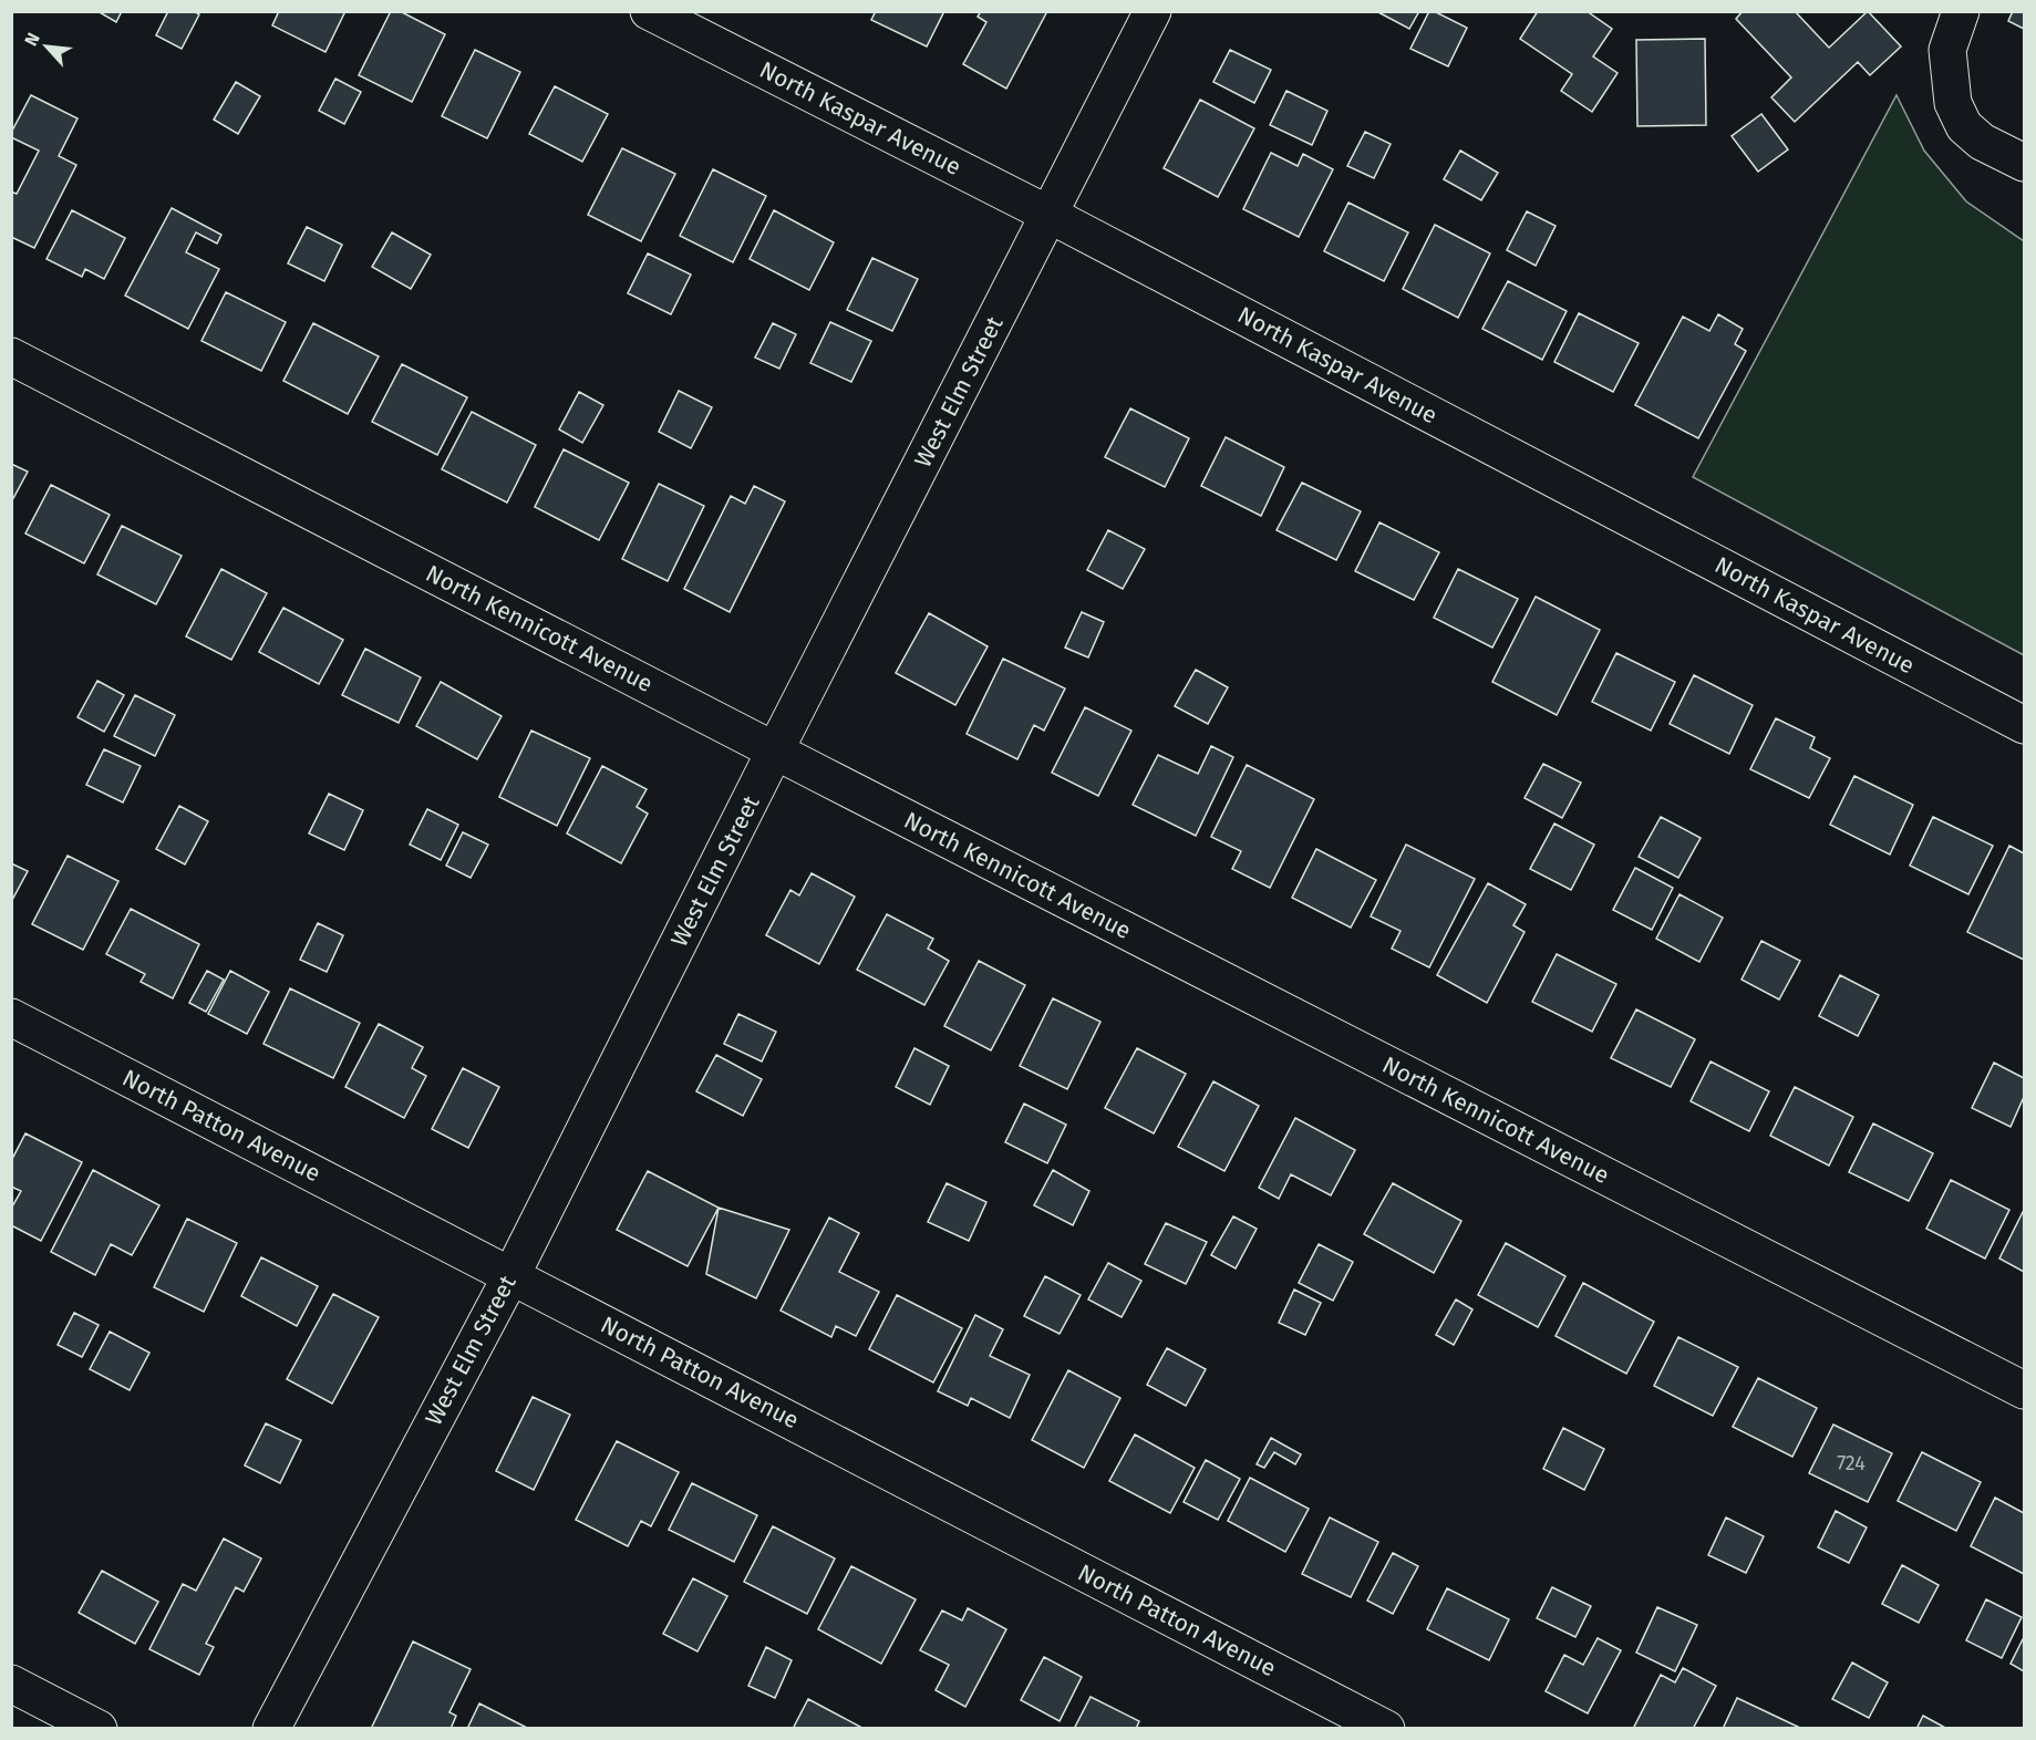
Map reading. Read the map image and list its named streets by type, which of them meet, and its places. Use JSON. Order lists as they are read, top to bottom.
{
  "streets": {
    "street": [
      "North Kaspar Avenue",
      "West Elm Street",
      "North Kennicott Avenue",
      "North Patton Avenue"
    ]
  },
  "crossings": [
    ["North Kaspar Avenue", "West Elm Street"],
    ["West Elm Street", "North Kennicott Avenue"],
    ["West Elm Street", "North Patton Avenue"]
  ],
  "house_numbers": ["724"],
  "north": "top left"
}
